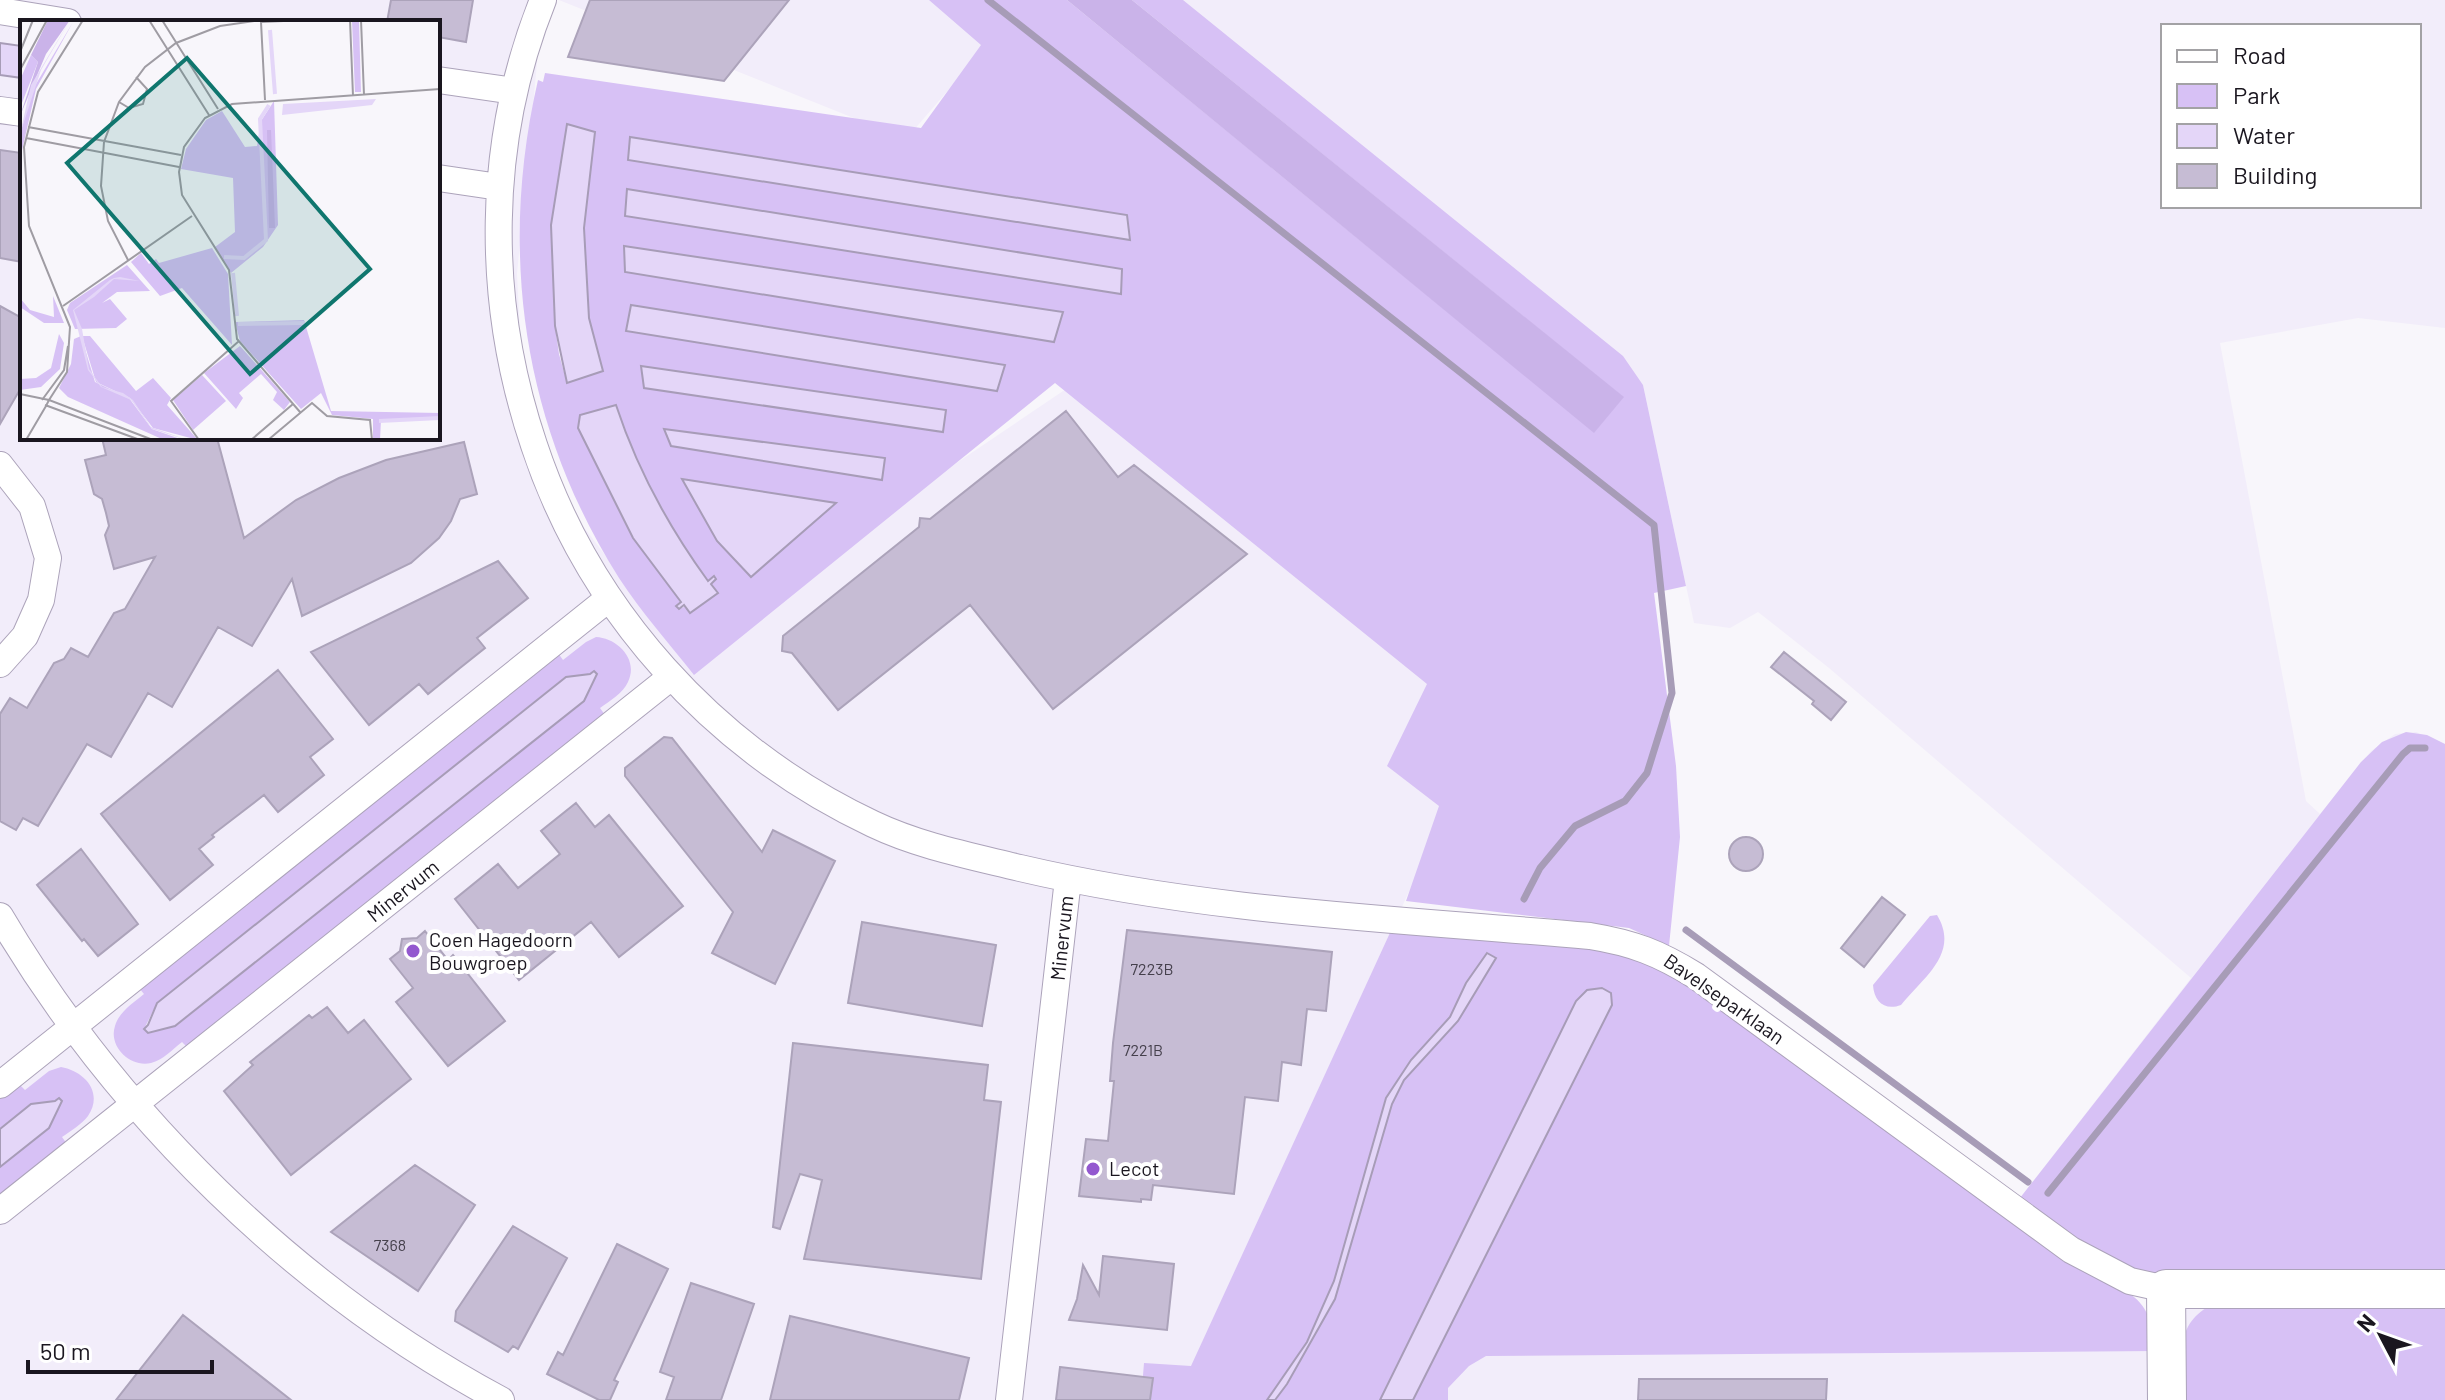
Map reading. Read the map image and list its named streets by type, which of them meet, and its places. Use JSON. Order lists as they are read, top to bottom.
{
  "streets": {
    "street": ["Minervum", "Bavelseparklaan"]
  },
  "crossings": [
    ["Minervum", "Bavelseparklaan"]
  ],
  "places": ["Coen Hagedoorn Bouwgroep", "Lecot"],
  "house_numbers": ["7223B", "7221B", "7368"],
  "legend": [
    "Road",
    "Park",
    "Water",
    "Building"
  ],
  "scale_bar": "50 m",
  "north": "top left"
}
